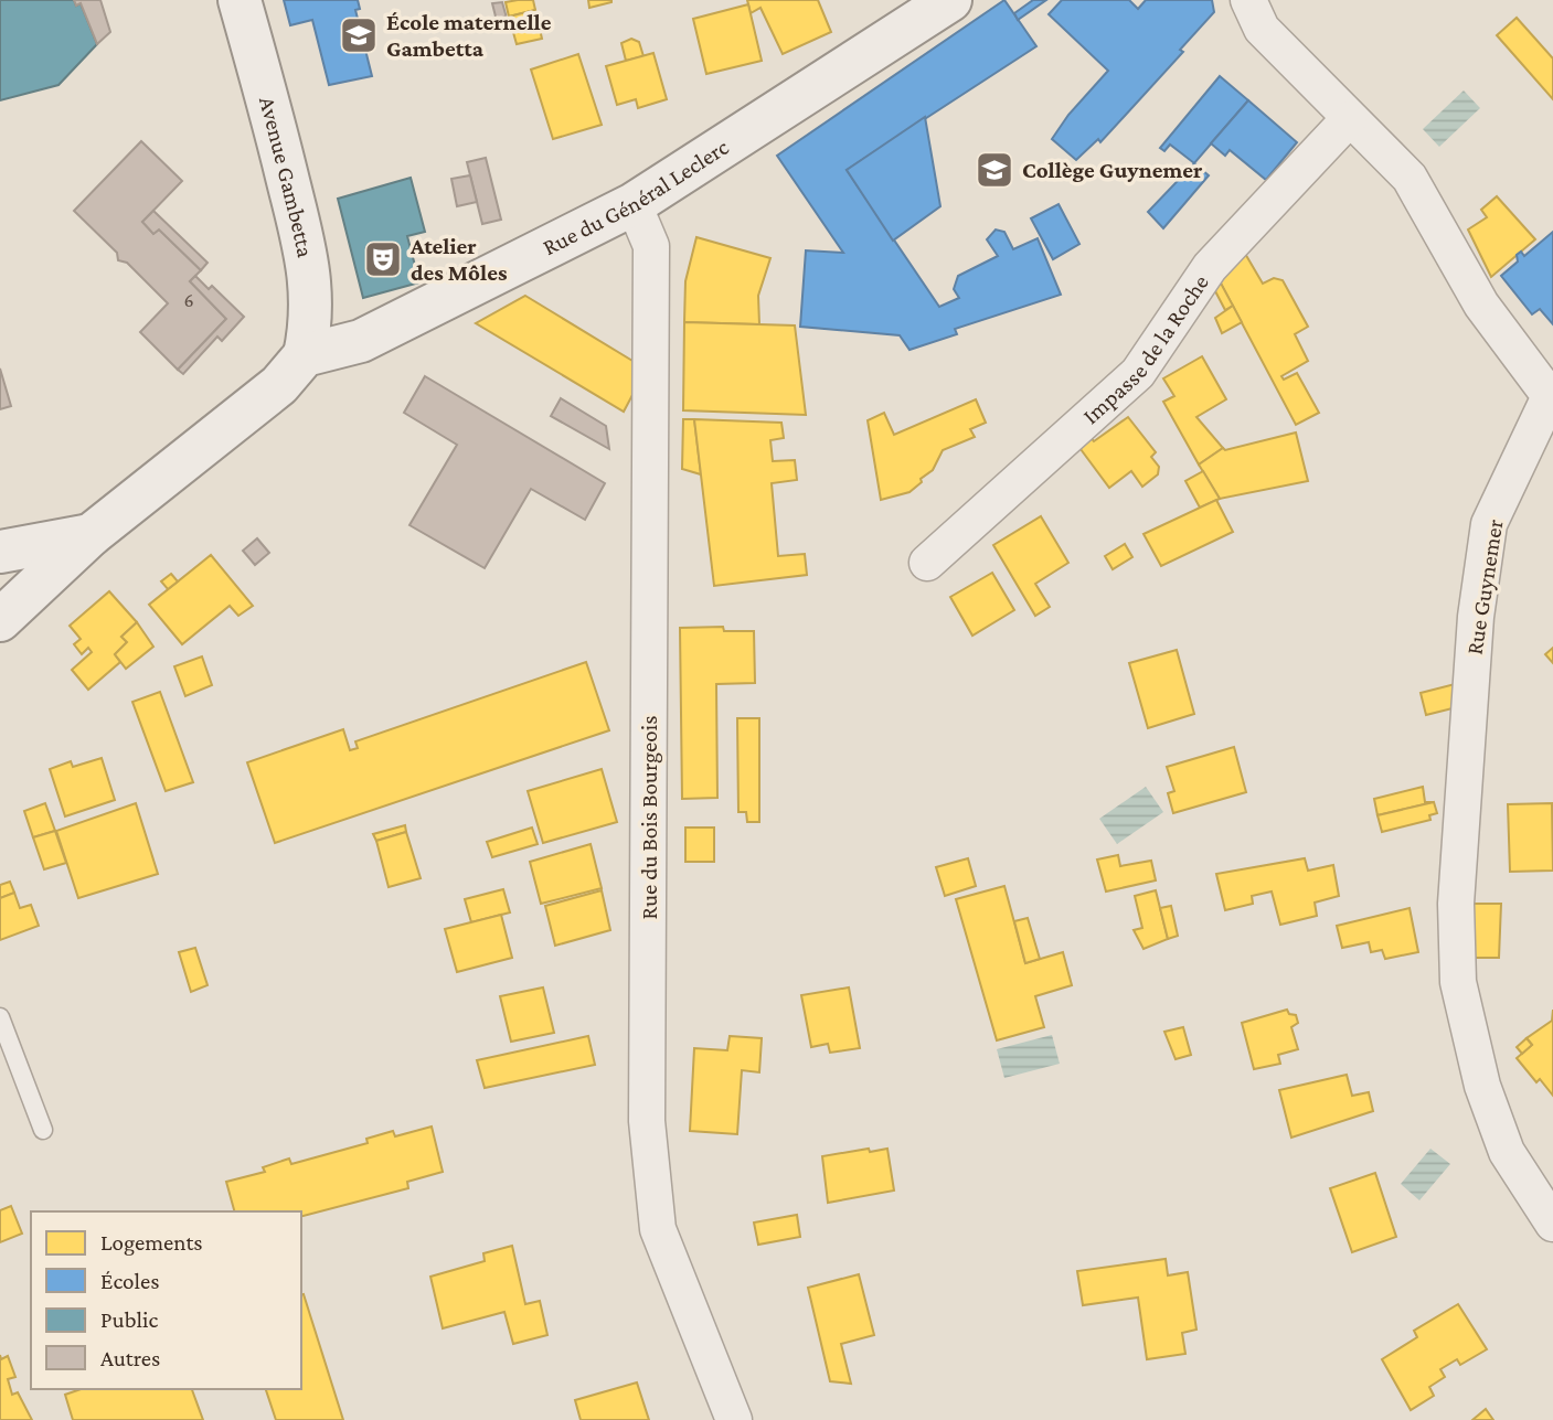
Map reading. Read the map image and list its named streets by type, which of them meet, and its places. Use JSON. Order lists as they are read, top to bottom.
{
  "streets": {
    "street": [
      "Avenue Gambetta",
      "Rue du Général Leclerc",
      "Impasse de la Roche",
      "Rue Guynemer",
      "Rue du Bois Bourgeois"
    ]
  },
  "crossings": [
    ["Avenue Gambetta", "Rue du Général Leclerc"],
    ["Rue du Général Leclerc", "Rue du Bois Bourgeois"],
    ["Impasse de la Roche", "Rue Guynemer"]
  ],
  "places": {
    "school or university": ["École maternelle Gambetta", "Collège Guynemer"],
    "theatre": ["Atelier des Môles"]
  },
  "house_numbers": ["6"],
  "legend": [
    "Logements",
    "Écoles",
    "Public",
    "Autres"
  ]
}
